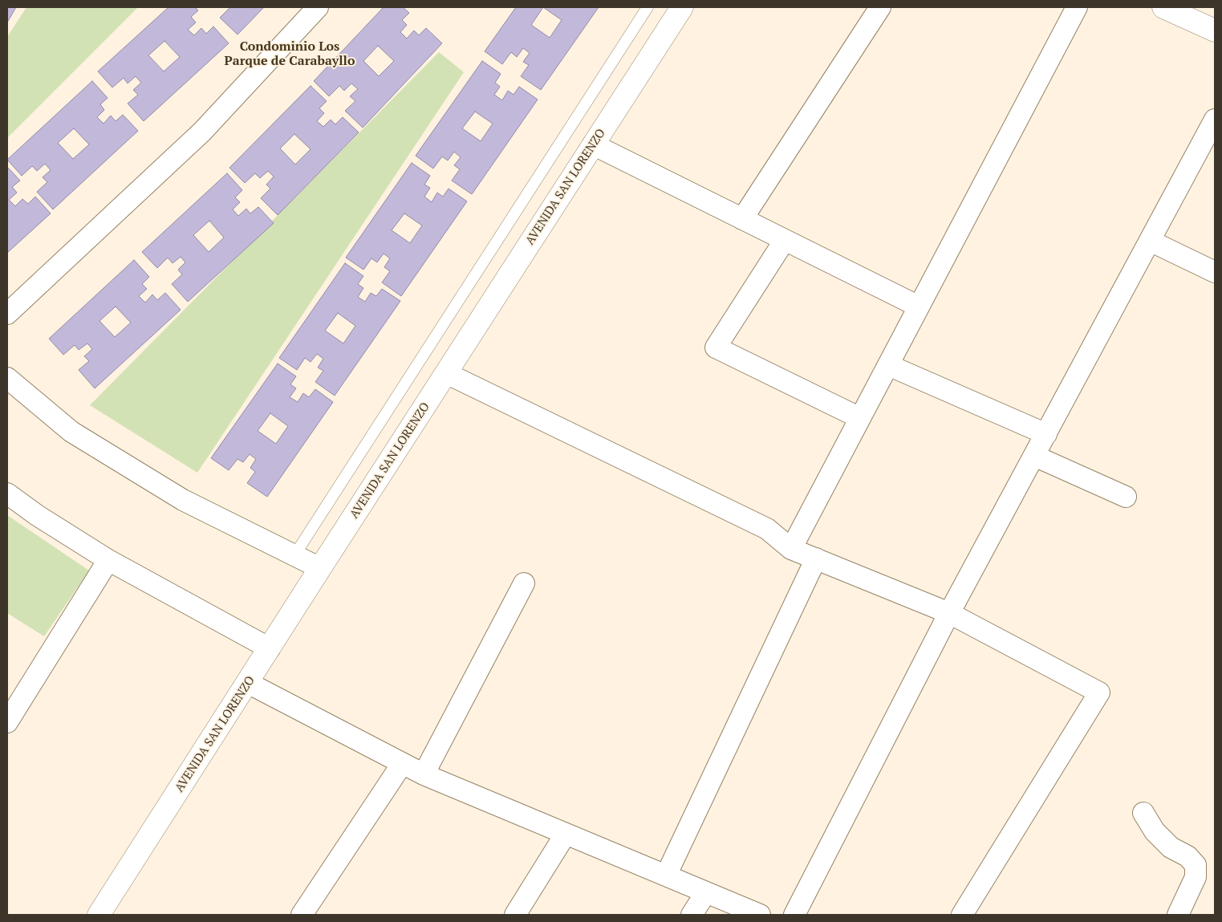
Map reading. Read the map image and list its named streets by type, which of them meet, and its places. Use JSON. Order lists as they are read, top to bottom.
{
  "streets": {
    "street": ["AVENIDA SAN LORENZO"]
  },
  "districts": ["Condominio Los Parque de Carabayllo"]
}
